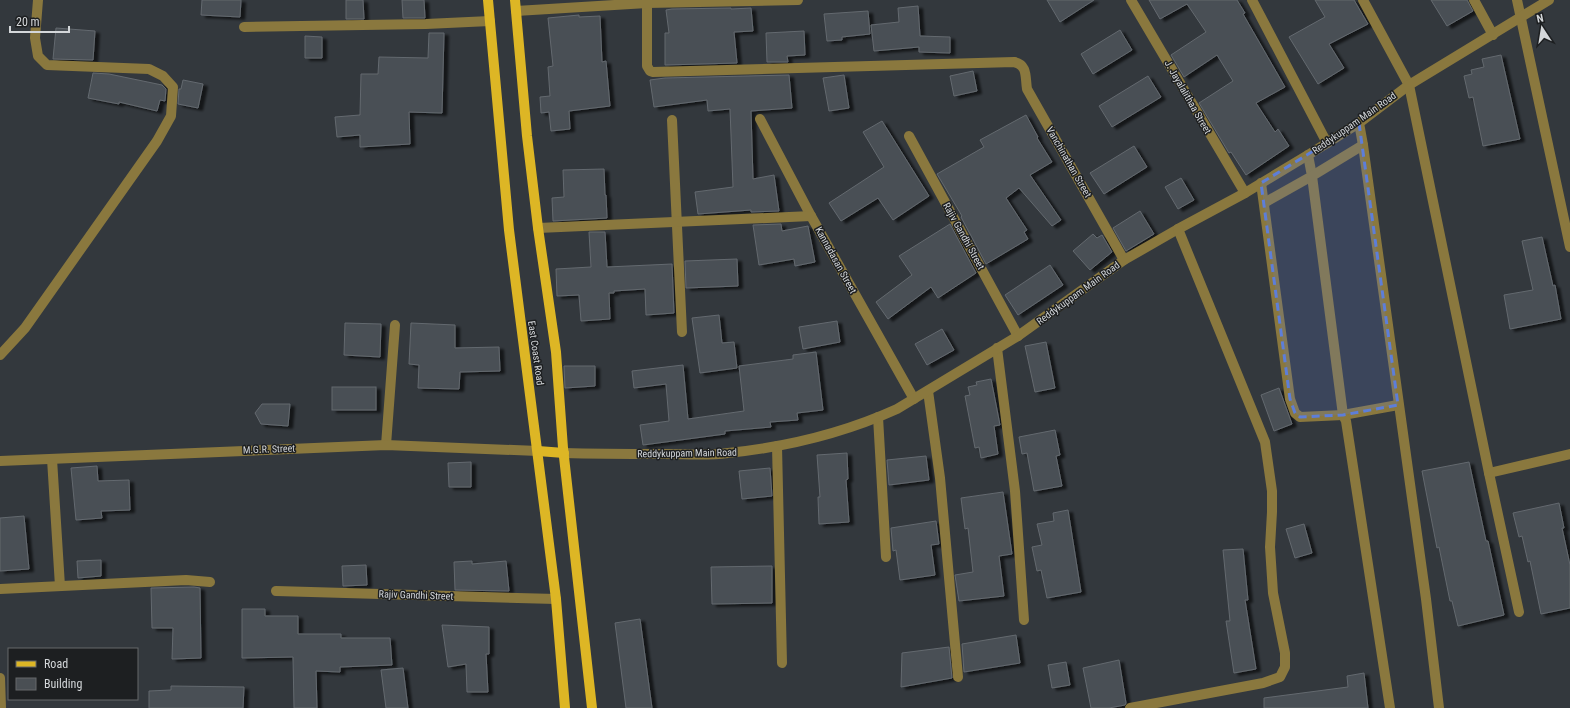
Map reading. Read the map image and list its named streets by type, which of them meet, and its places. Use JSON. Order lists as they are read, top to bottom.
{
  "streets": {
    "main road": ["East Coast Road"],
    "street": [
      "J. Jayalalithaa Street",
      "Reddykuppam Main Road",
      "Vanchinathan Street",
      "Rajiv Gandhi Street",
      "Kannadasan Street",
      "M.G.R. Street"
    ]
  },
  "crossings": [
    ["J. Jayalalithaa Street", "Reddykuppam Main Road"],
    ["Reddykuppam Main Road", "Vanchinathan Street"],
    ["Reddykuppam Main Road", "Rajiv Gandhi Street"],
    ["Reddykuppam Main Road", "Kannadasan Street"],
    ["Reddykuppam Main Road", "East Coast Road"],
    ["Rajiv Gandhi Street", "East Coast Road"],
    ["East Coast Road", "M.G.R. Street"]
  ],
  "legend": ["Road", "Building"],
  "scale_bar": "20 m",
  "north": "top"
}
